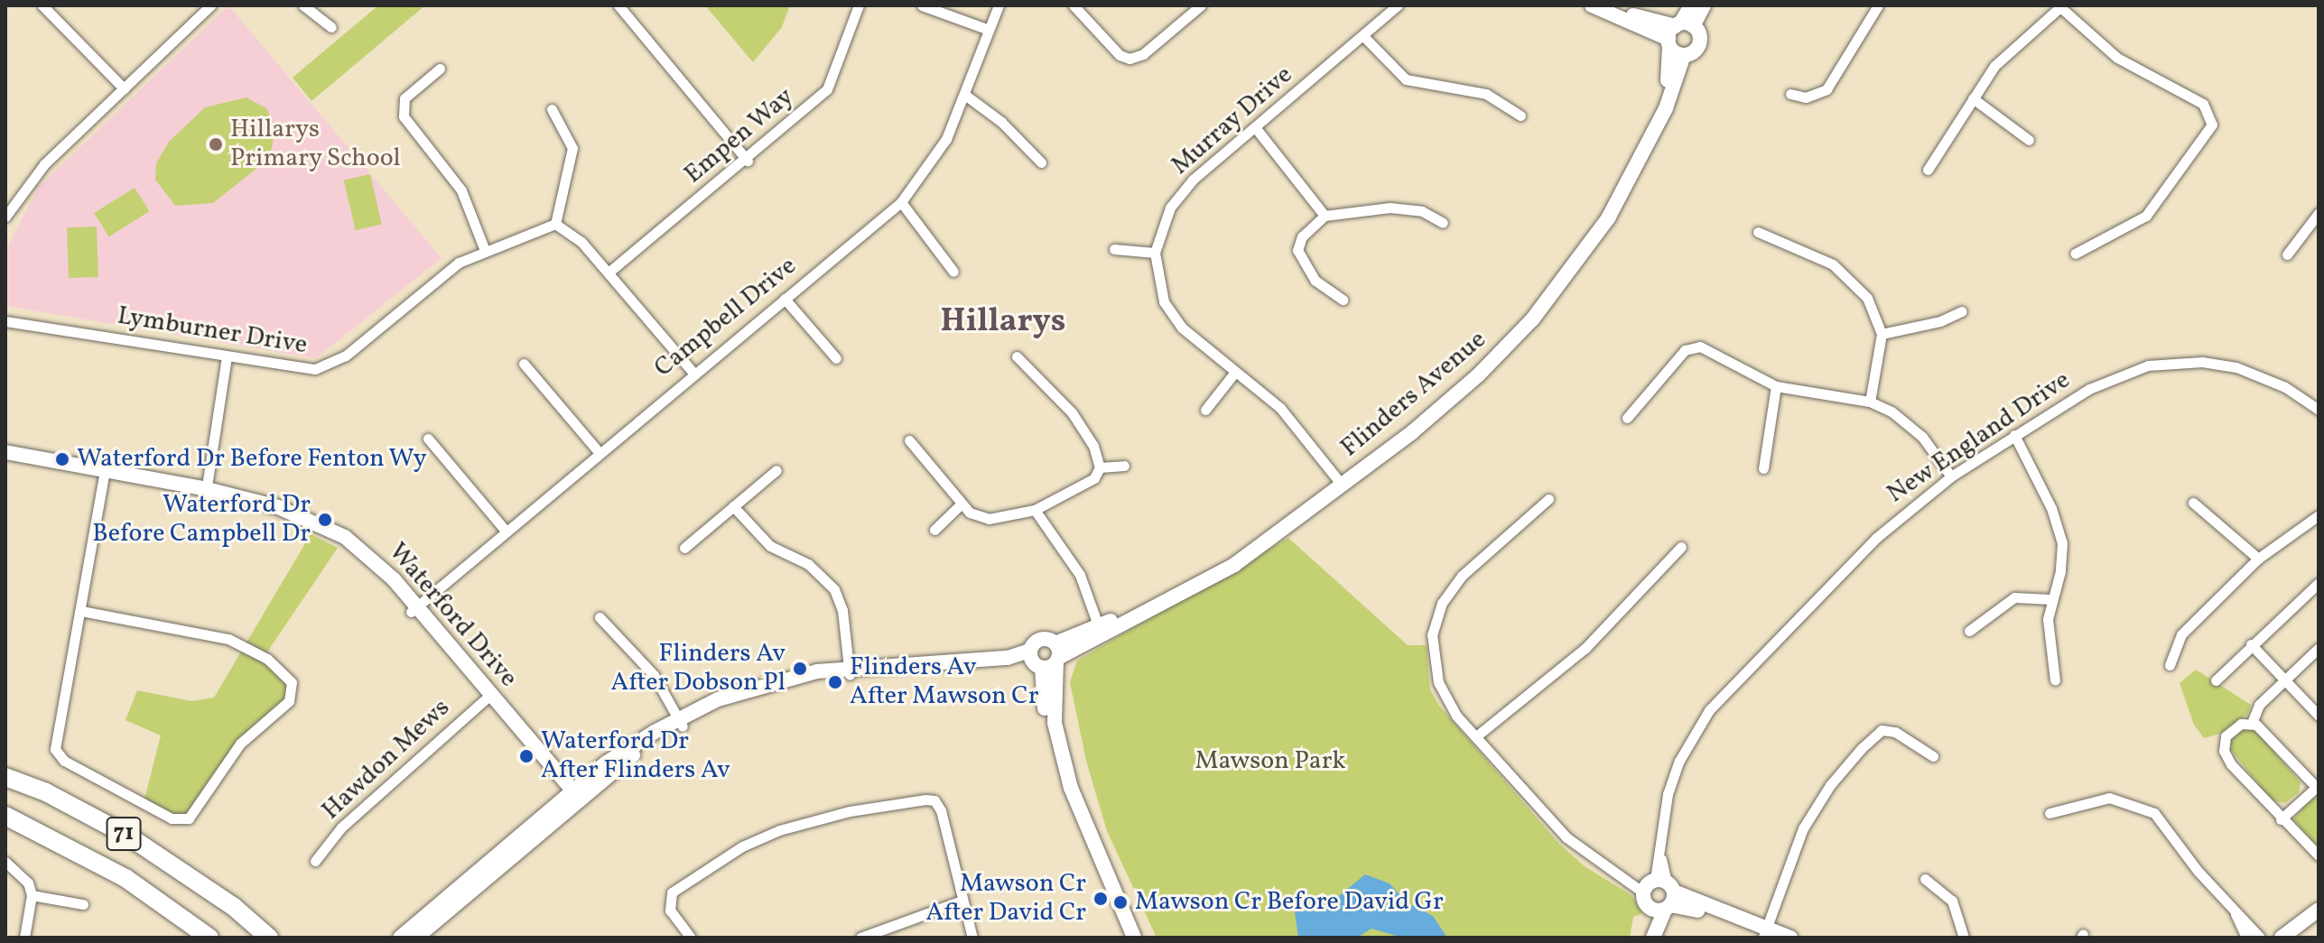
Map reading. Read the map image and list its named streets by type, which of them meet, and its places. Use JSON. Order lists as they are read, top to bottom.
{
  "streets": {
    "highway": ["71"],
    "main road": ["Flinders Avenue", "Waterford Drive"],
    "street": [
      "Murray Drive",
      "Empen Way",
      "Campbell Drive",
      "Lymburner Drive",
      "New England Drive",
      "Hawdon Mews"
    ]
  },
  "crossings": [
    ["Murray Drive", "Flinders Avenue"],
    ["Campbell Drive", "Waterford Drive"],
    ["Waterford Drive", "Hawdon Mews"]
  ],
  "districts": ["Hillarys"],
  "parks": ["Mawson Park"],
  "places": [
    "Hillarys Primary School",
    "Waterford Dr Before Fenton Wy",
    "Waterford Dr Before Campbell Dr",
    "Flinders Av After Dobson Pl",
    "Flinders Av After Mawson Cr",
    "Waterford Dr After Flinders Av",
    "Mawson Cr After David Cr",
    "Mawson Cr Before David Gr"
  ]
}
